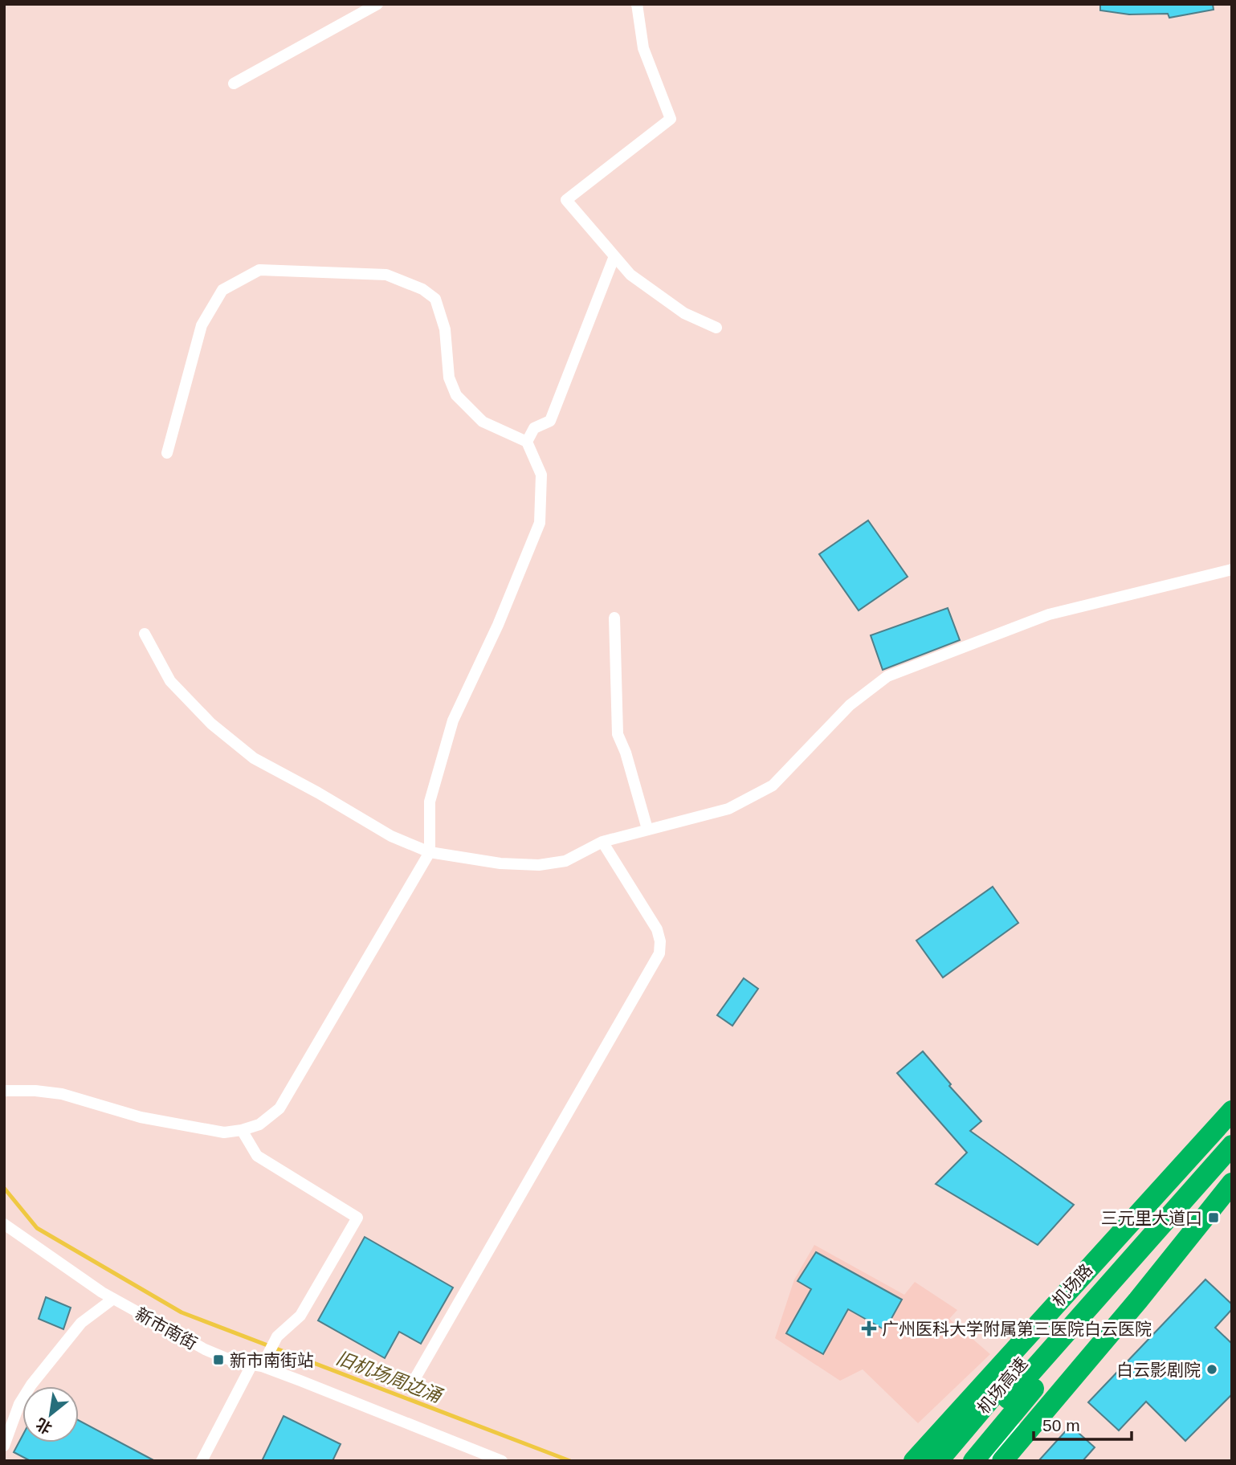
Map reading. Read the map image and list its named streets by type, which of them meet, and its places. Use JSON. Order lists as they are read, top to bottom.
{
  "streets": {
    "highway": ["机场路", "机场高速"],
    "street": ["新市南街"]
  },
  "water": ["旧机场周边涌"],
  "places": {
    "transit": ["三元里大道口", "新市南街站"],
    "health": ["广州医科大学附属第三医院白云医院"],
    "other": ["白云影剧院"]
  },
  "scale_bar": "50 m",
  "north": "bottom left"
}
